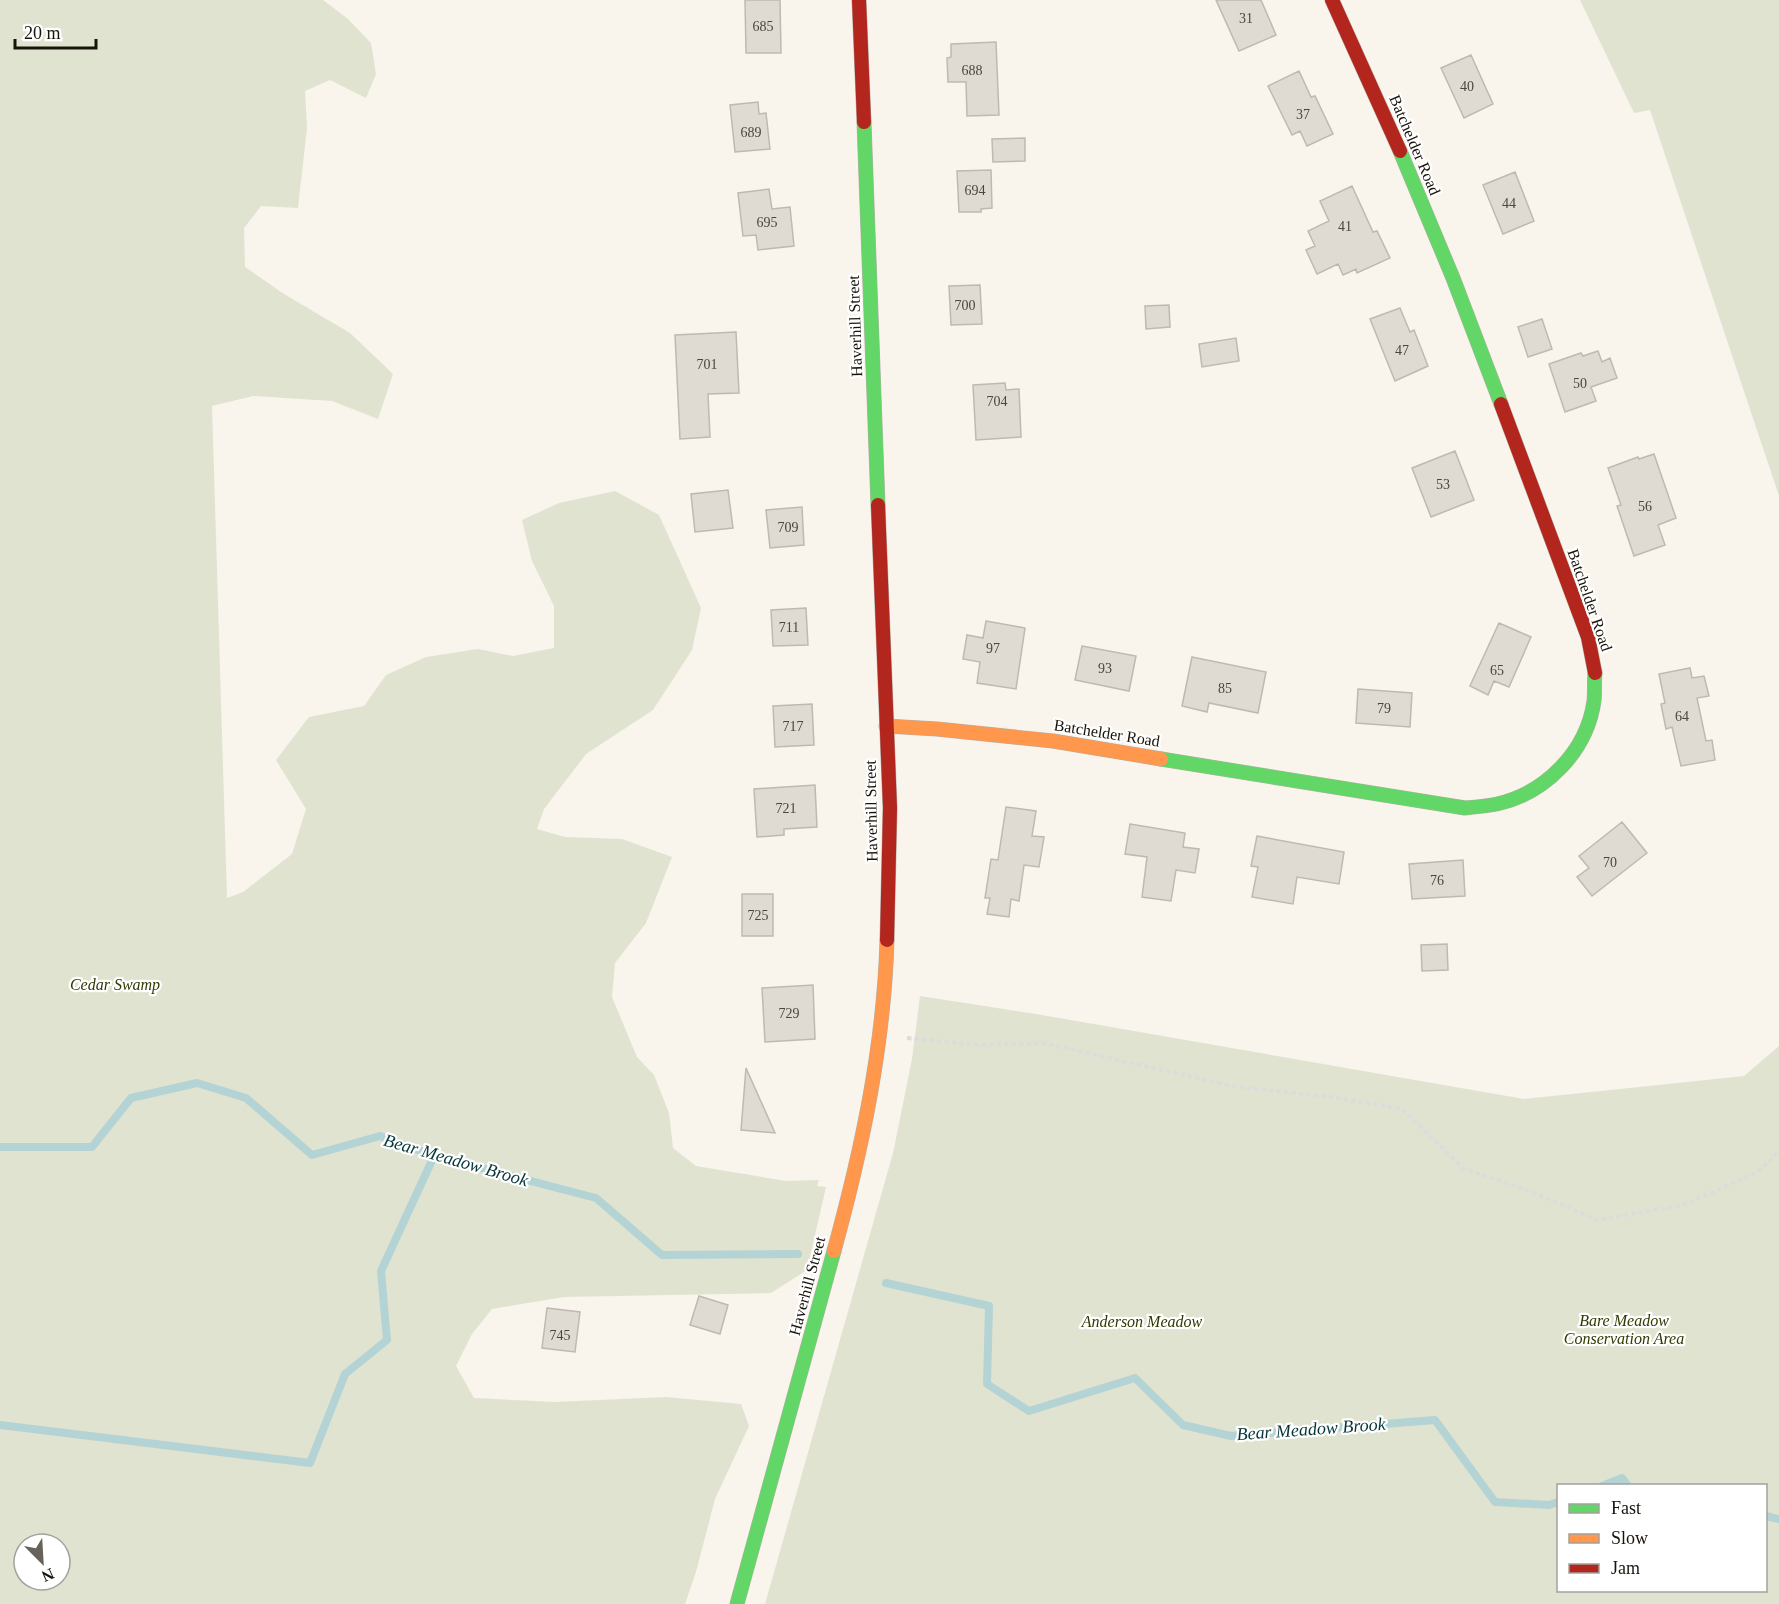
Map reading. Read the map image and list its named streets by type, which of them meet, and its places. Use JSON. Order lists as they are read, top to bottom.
{
  "streets": {
    "main road": ["Batchelder Road", "Haverhill Street"]
  },
  "crossings": [
    ["Batchelder Road", "Haverhill Street"]
  ],
  "water": ["Bear Meadow Brook"],
  "parks": ["Cedar Swamp", "Bare Meadow Conservation Area", "Anderson Meadow"],
  "house_numbers": [
    "31",
    "685",
    "688",
    "40",
    "37",
    "689",
    "694",
    "44",
    "695",
    "41",
    "700",
    "47",
    "701",
    "50",
    "704",
    "53",
    "56",
    "709",
    "711",
    "97",
    "93",
    "65",
    "85",
    "79",
    "64",
    "717",
    "721",
    "70",
    "76",
    "725",
    "729",
    "745"
  ],
  "legend": ["Fast", "Slow", "Jam"],
  "scale_bar": "20 m",
  "north": "bottom right"
}
